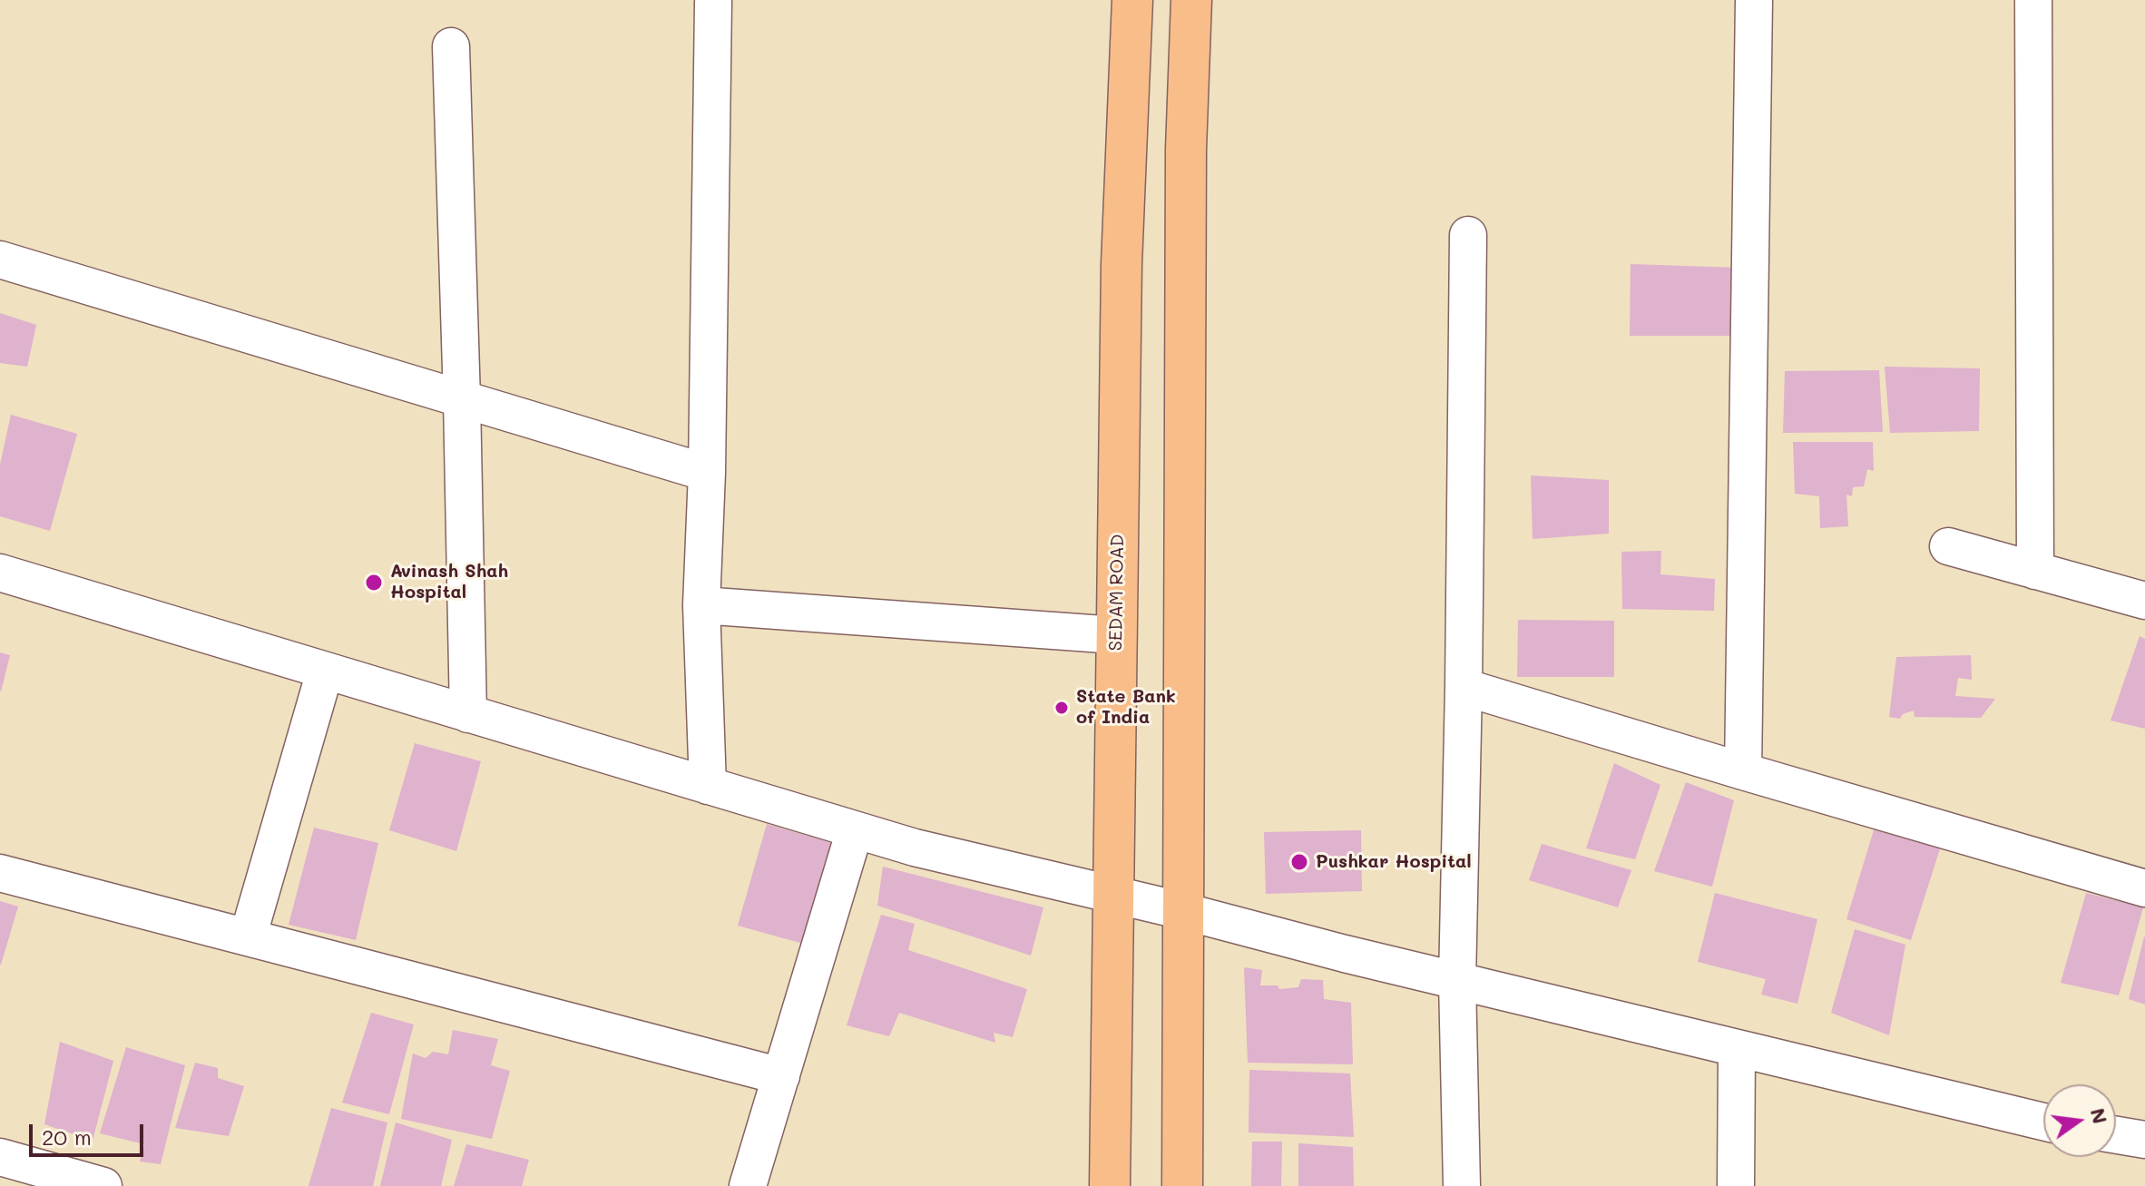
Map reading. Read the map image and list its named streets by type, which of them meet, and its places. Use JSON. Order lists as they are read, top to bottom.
{
  "streets": {
    "main road": ["SEDAM ROAD"]
  },
  "places": ["Avinash Shah Hospital", "State Bank of India", "Pushkar Hospital"],
  "scale_bar": "20 m",
  "north": "right"
}
